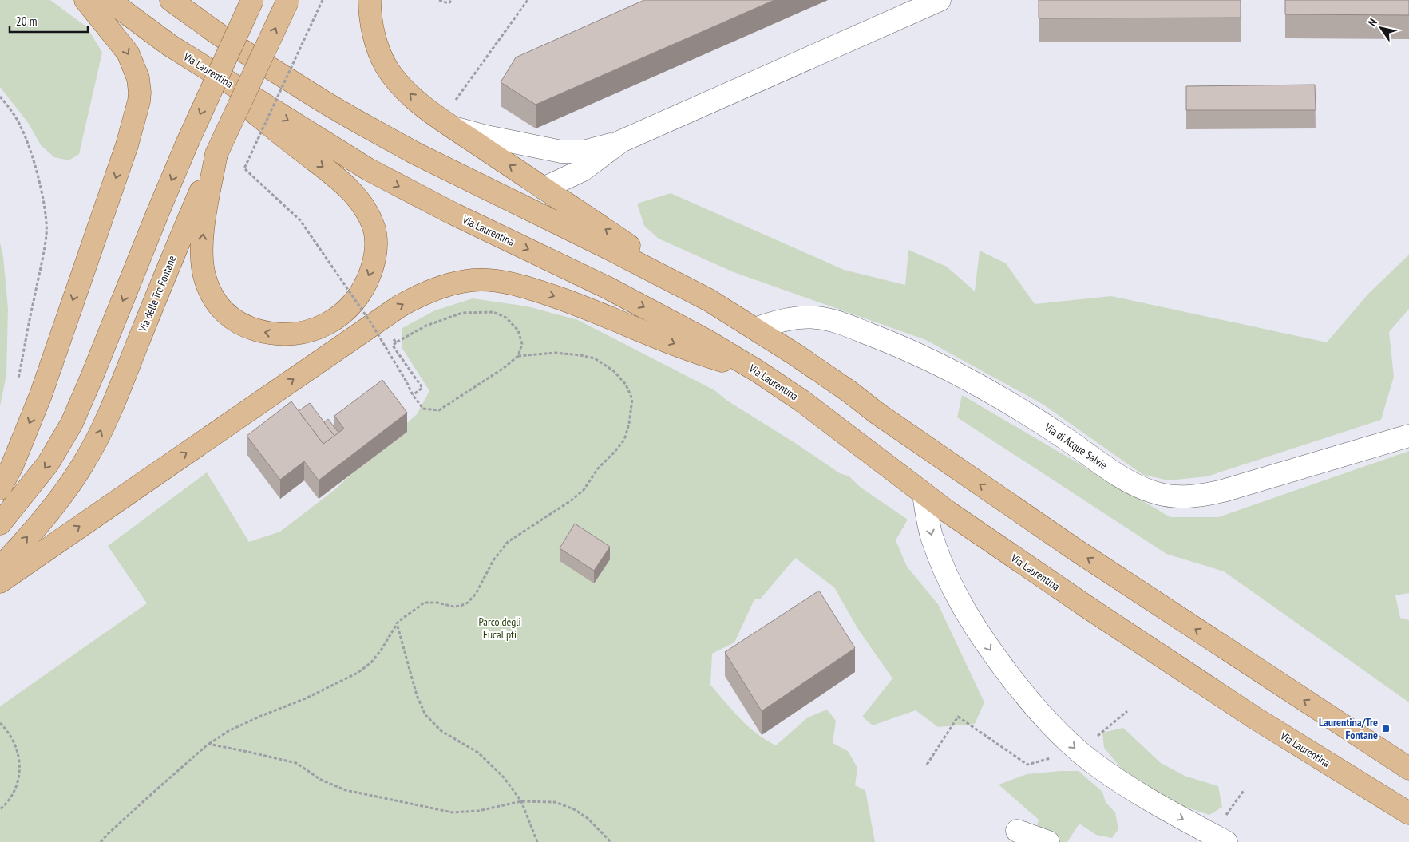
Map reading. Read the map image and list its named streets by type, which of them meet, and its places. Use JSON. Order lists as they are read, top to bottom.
{
  "streets": {
    "main road": ["Via Laurentina", "Via delle Tre Fontane"],
    "lane": ["Via di Acque Salvie"]
  },
  "parks": ["Parco degli Eucalipti"],
  "places": {
    "transit": ["Laurentina/Tre Fontane"]
  },
  "scale_bar": "20 m",
  "north": "top left"
}
